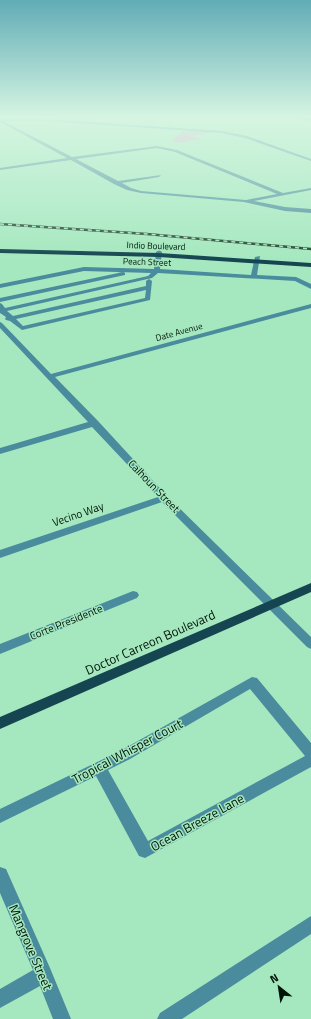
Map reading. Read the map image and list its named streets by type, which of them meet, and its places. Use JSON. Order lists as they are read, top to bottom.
{
  "streets": {
    "main road": ["Indio Boulevard", "Doctor Carreon Boulevard"],
    "street": [
      "Peach Street",
      "Date Avenue",
      "Calhoun Street",
      "Vecino Way",
      "Corte Presidente",
      "Tropical Whisper Court",
      "Ocean Breeze Lane",
      "Mangrove Street"
    ]
  },
  "crossings": [
    ["Date Avenue", "Calhoun Street"],
    ["Calhoun Street", "Vecino Way"],
    ["Calhoun Street", "Doctor Carreon Boulevard"],
    ["Tropical Whisper Court", "Ocean Breeze Lane"]
  ],
  "north": "top left"
}
